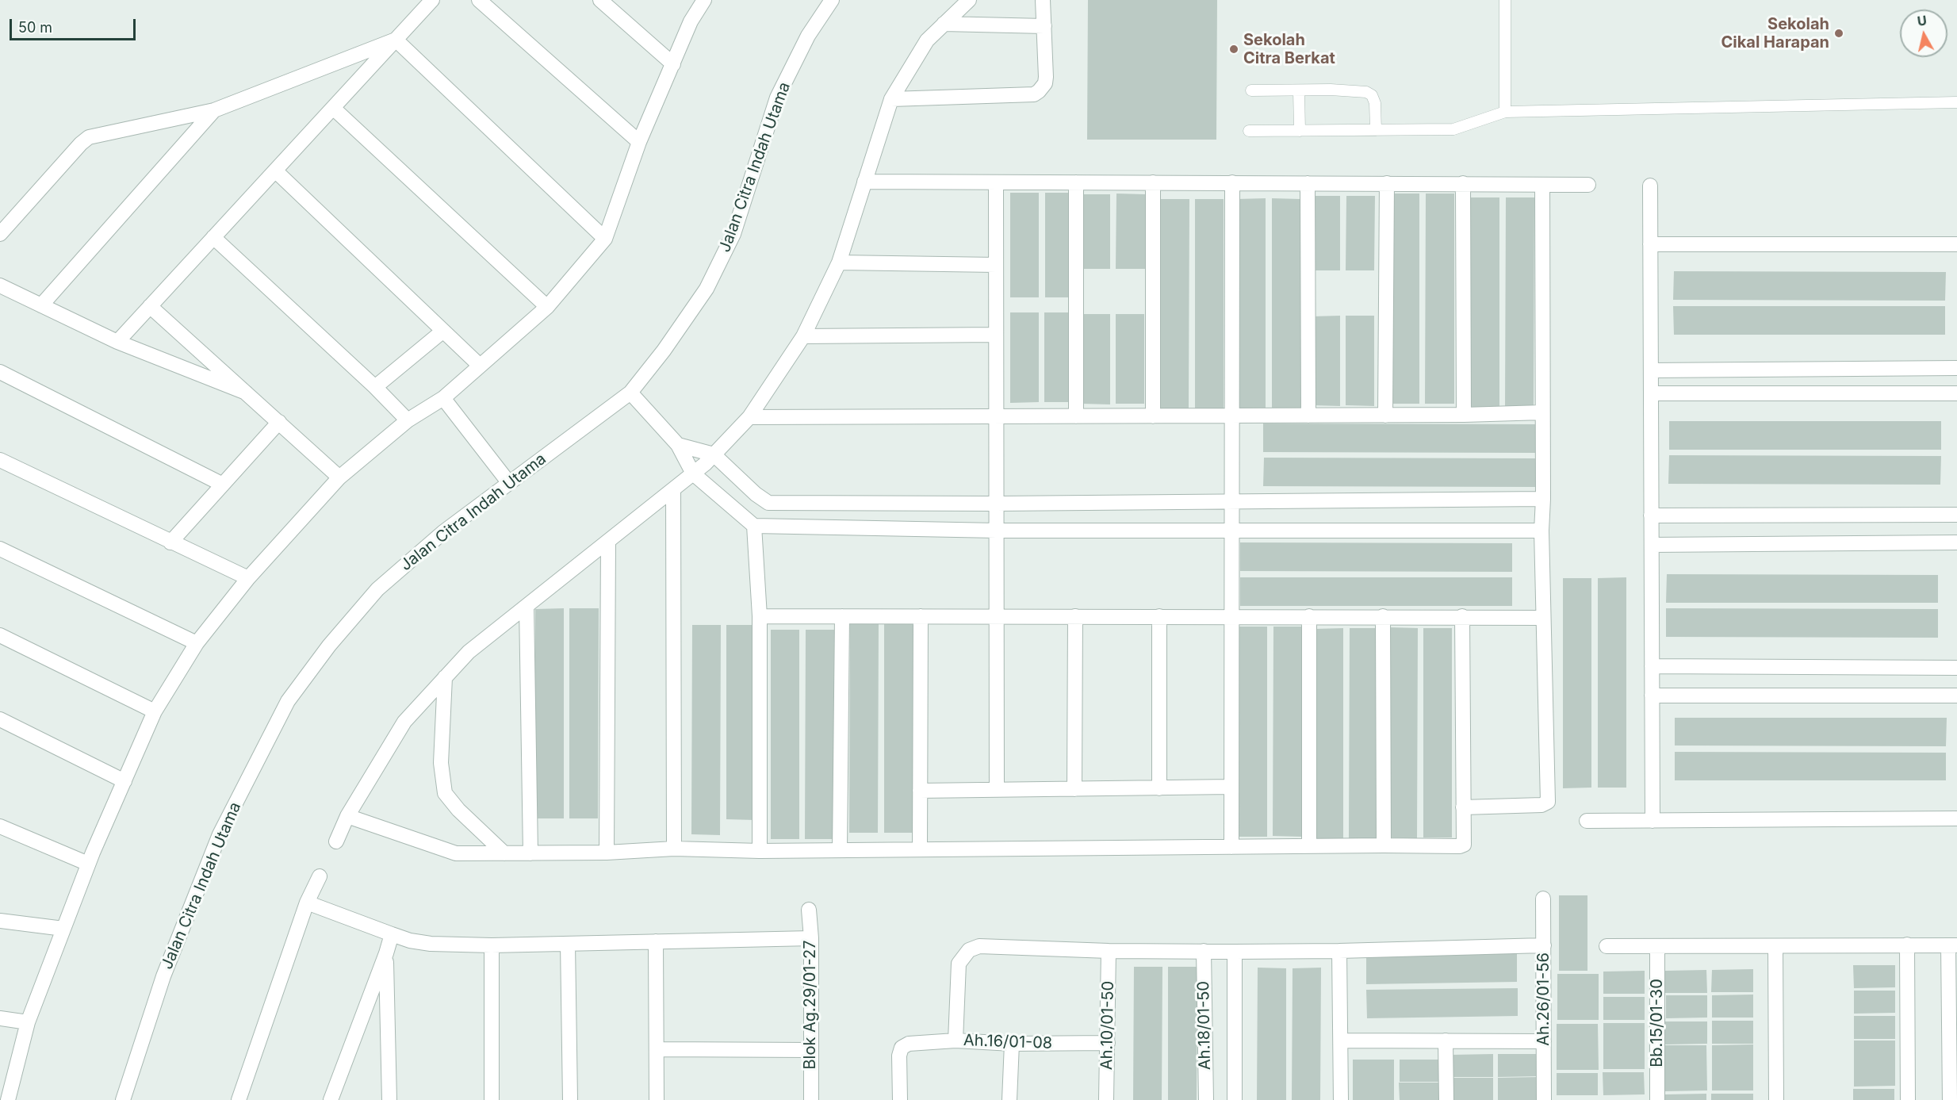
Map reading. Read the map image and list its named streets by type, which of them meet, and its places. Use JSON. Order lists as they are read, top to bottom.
{
  "streets": {
    "street": [
      "Jalan Citra Indah Utama",
      "Ah.26/01-56",
      "Blok Ag.29/01-27",
      "Bb.15/01-30",
      "Ah.10/01-50",
      "Ah.18/01-50",
      "Ah.16/01-08"
    ]
  },
  "crossings": [
    ["Ah.10/01-50", "Ah.16/01-08"]
  ],
  "places": ["Sekolah Cikal Harapan", "Sekolah Citra Berkat"],
  "scale_bar": "50 m",
  "north": "top"
}
